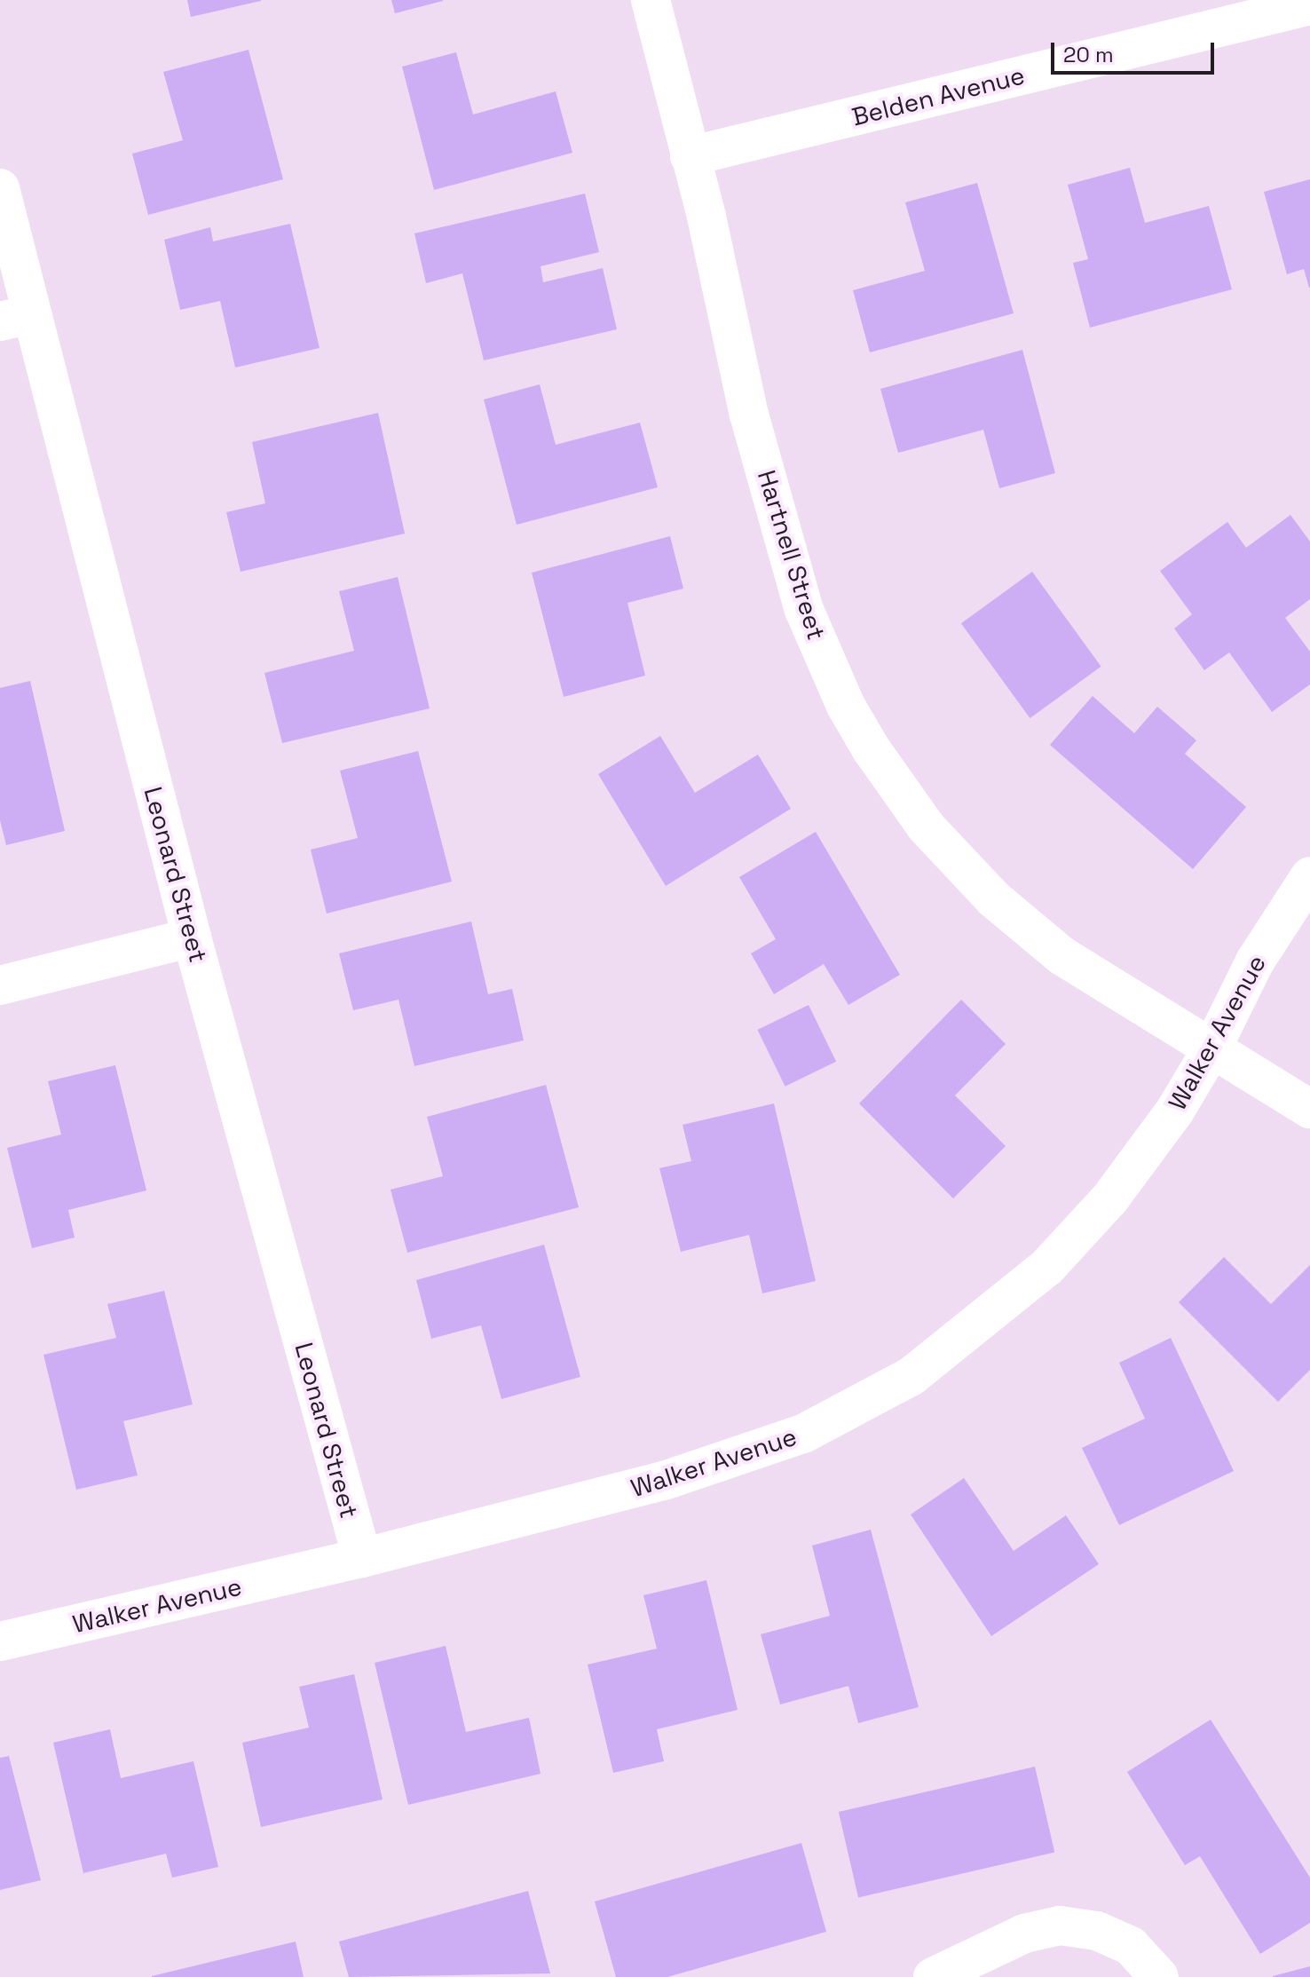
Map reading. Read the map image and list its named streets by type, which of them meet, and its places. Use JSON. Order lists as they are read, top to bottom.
{
  "streets": {
    "street": [
      "Belden Avenue",
      "Hartnell Street",
      "Leonard Street",
      "Walker Avenue"
    ]
  },
  "crossings": [
    ["Belden Avenue", "Hartnell Street"],
    ["Hartnell Street", "Walker Avenue"],
    ["Leonard Street", "Walker Avenue"]
  ],
  "scale_bar": "20 m"
}
